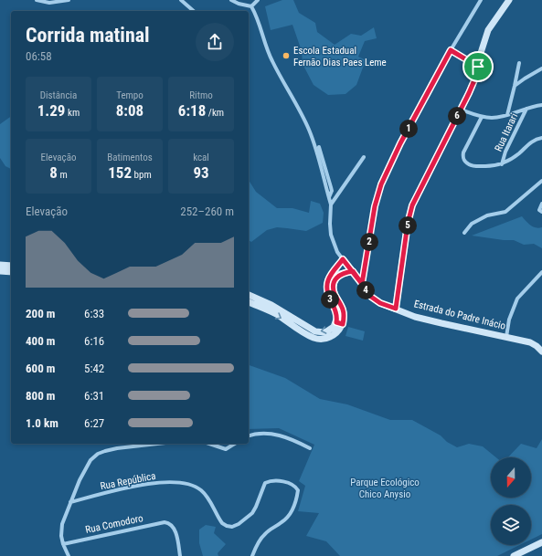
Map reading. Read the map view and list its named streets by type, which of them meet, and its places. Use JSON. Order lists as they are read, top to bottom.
{
  "streets": {
    "street": [
      "Rua Itarari",
      "Estrada do Padre Inácio",
      "Rua República",
      "Rua Comodoro"
    ]
  },
  "parks": ["Parque Ecológico Chico Anysio"],
  "places": ["Escola Estadual Fernão Dias Paes Leme"],
  "north": "bottom",
  "page": {
    "heading": ["Corrida matinal", "06:58"],
    "stats": [
      ["Distância", "1.29 km"],
      ["Tempo", "8:08"],
      ["Ritmo", "6:18 /km"],
      ["Elevação", "8 m"],
      ["Batimentos", "152 bpm"],
      ["kcal", "93"]
    ],
    "pins": [
      "6",
      "1",
      "5",
      "2",
      "4",
      "3"
    ],
    "chart": ["Elevação", "252–260 m"],
    "list": [
      {
        "name": "200 m",
        "note": "6:33"
      },
      {
        "name": "400 m",
        "note": "6:16"
      },
      {
        "name": "600 m",
        "note": "5:42"
      },
      {
        "name": "800 m",
        "note": "6:31"
      },
      {
        "name": "1.0 km",
        "note": "6:27"
      }
    ]
  }
}
